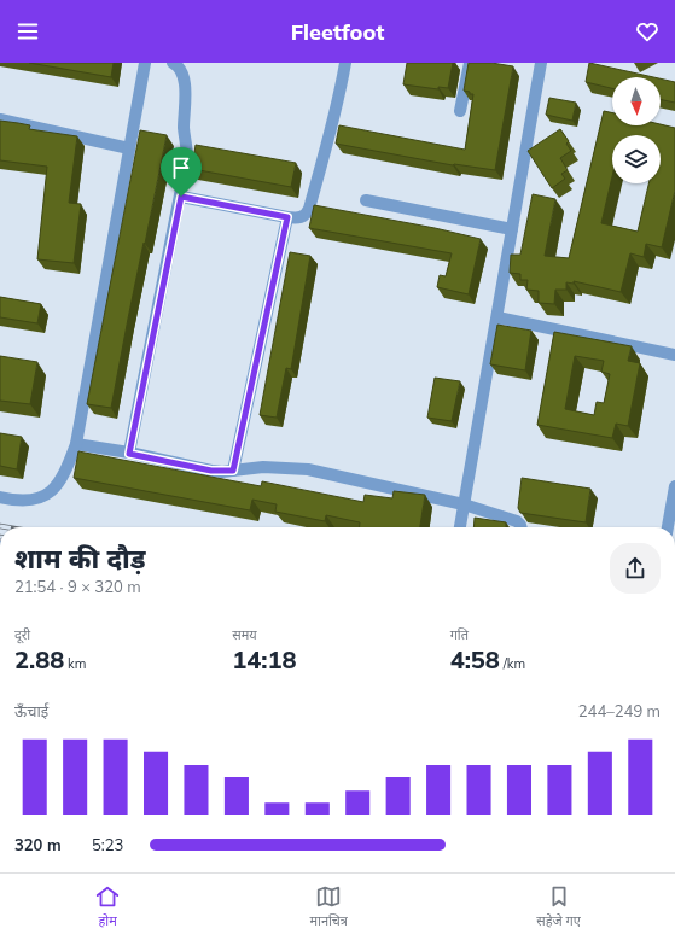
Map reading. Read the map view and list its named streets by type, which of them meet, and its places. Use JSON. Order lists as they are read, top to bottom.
{
  "north": "bottom",
  "page": {
    "header": "Fleetfoot",
    "heading": ["शाम की दौड़", "21:54 · 9 × 320 m"],
    "stats": [
      ["दूरी", "2.88 km"],
      ["समय", "14:18"],
      ["गति", "4:58 /km"]
    ],
    "chart": ["ऊँचाई", "244–249 m"],
    "list": [
      {
        "name": "320 m",
        "note": "5:23"
      }
    ],
    "tabs": ["होम", "मानचित्र", "सहेजे गए"]
  }
}
